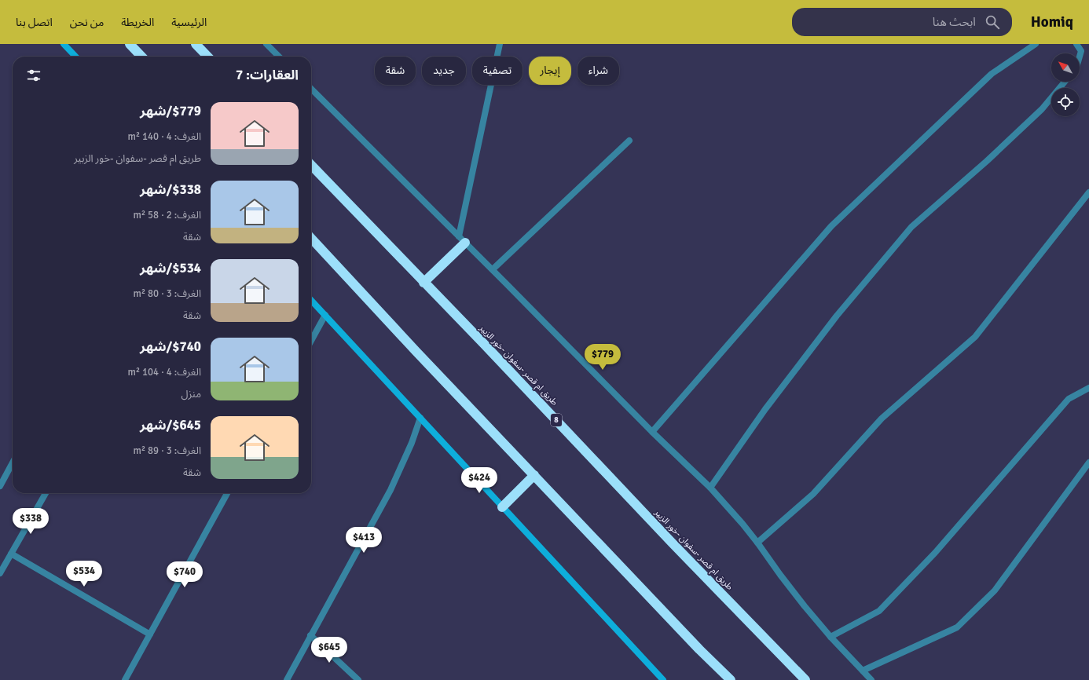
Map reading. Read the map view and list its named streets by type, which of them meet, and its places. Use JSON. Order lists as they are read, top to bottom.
{
  "streets": {
    "highway": ["طريق ام قصر -سفوان -خور الزبير", "8"]
  },
  "north": "top left",
  "page": {
    "header": "Homiq",
    "search": "ابحث هنا",
    "nav": [
      "الرئيسية",
      "الخريطة",
      "من نحن",
      "اتصل بنا"
    ],
    "chip": [
      "شراء",
      "إيجار",
      "تصفية",
      "جديد",
      "شقة"
    ],
    "heading": "العقارات: 7",
    "list": [
      {
        "name": "$779/شهر",
        "note": "الغرف: 4 · 140 m² · طريق ام قصر -سفوان -خور الزبير"
      },
      {
        "name": "$338/شهر",
        "note": "الغرف: 2 · 58 m² · شقة"
      },
      {
        "name": "$534/شهر",
        "note": "الغرف: 3 · 80 m² · شقة"
      },
      {
        "name": "$740/شهر",
        "note": "الغرف: 4 · 104 m² · منزل"
      },
      {
        "name": "$645/شهر",
        "note": "الغرف: 3 · 89 m² · شقة"
      }
    ],
    "price": [
      "$779",
      "$424",
      "$338",
      "$413",
      "$534",
      "$740",
      "$645"
    ]
  }
}
